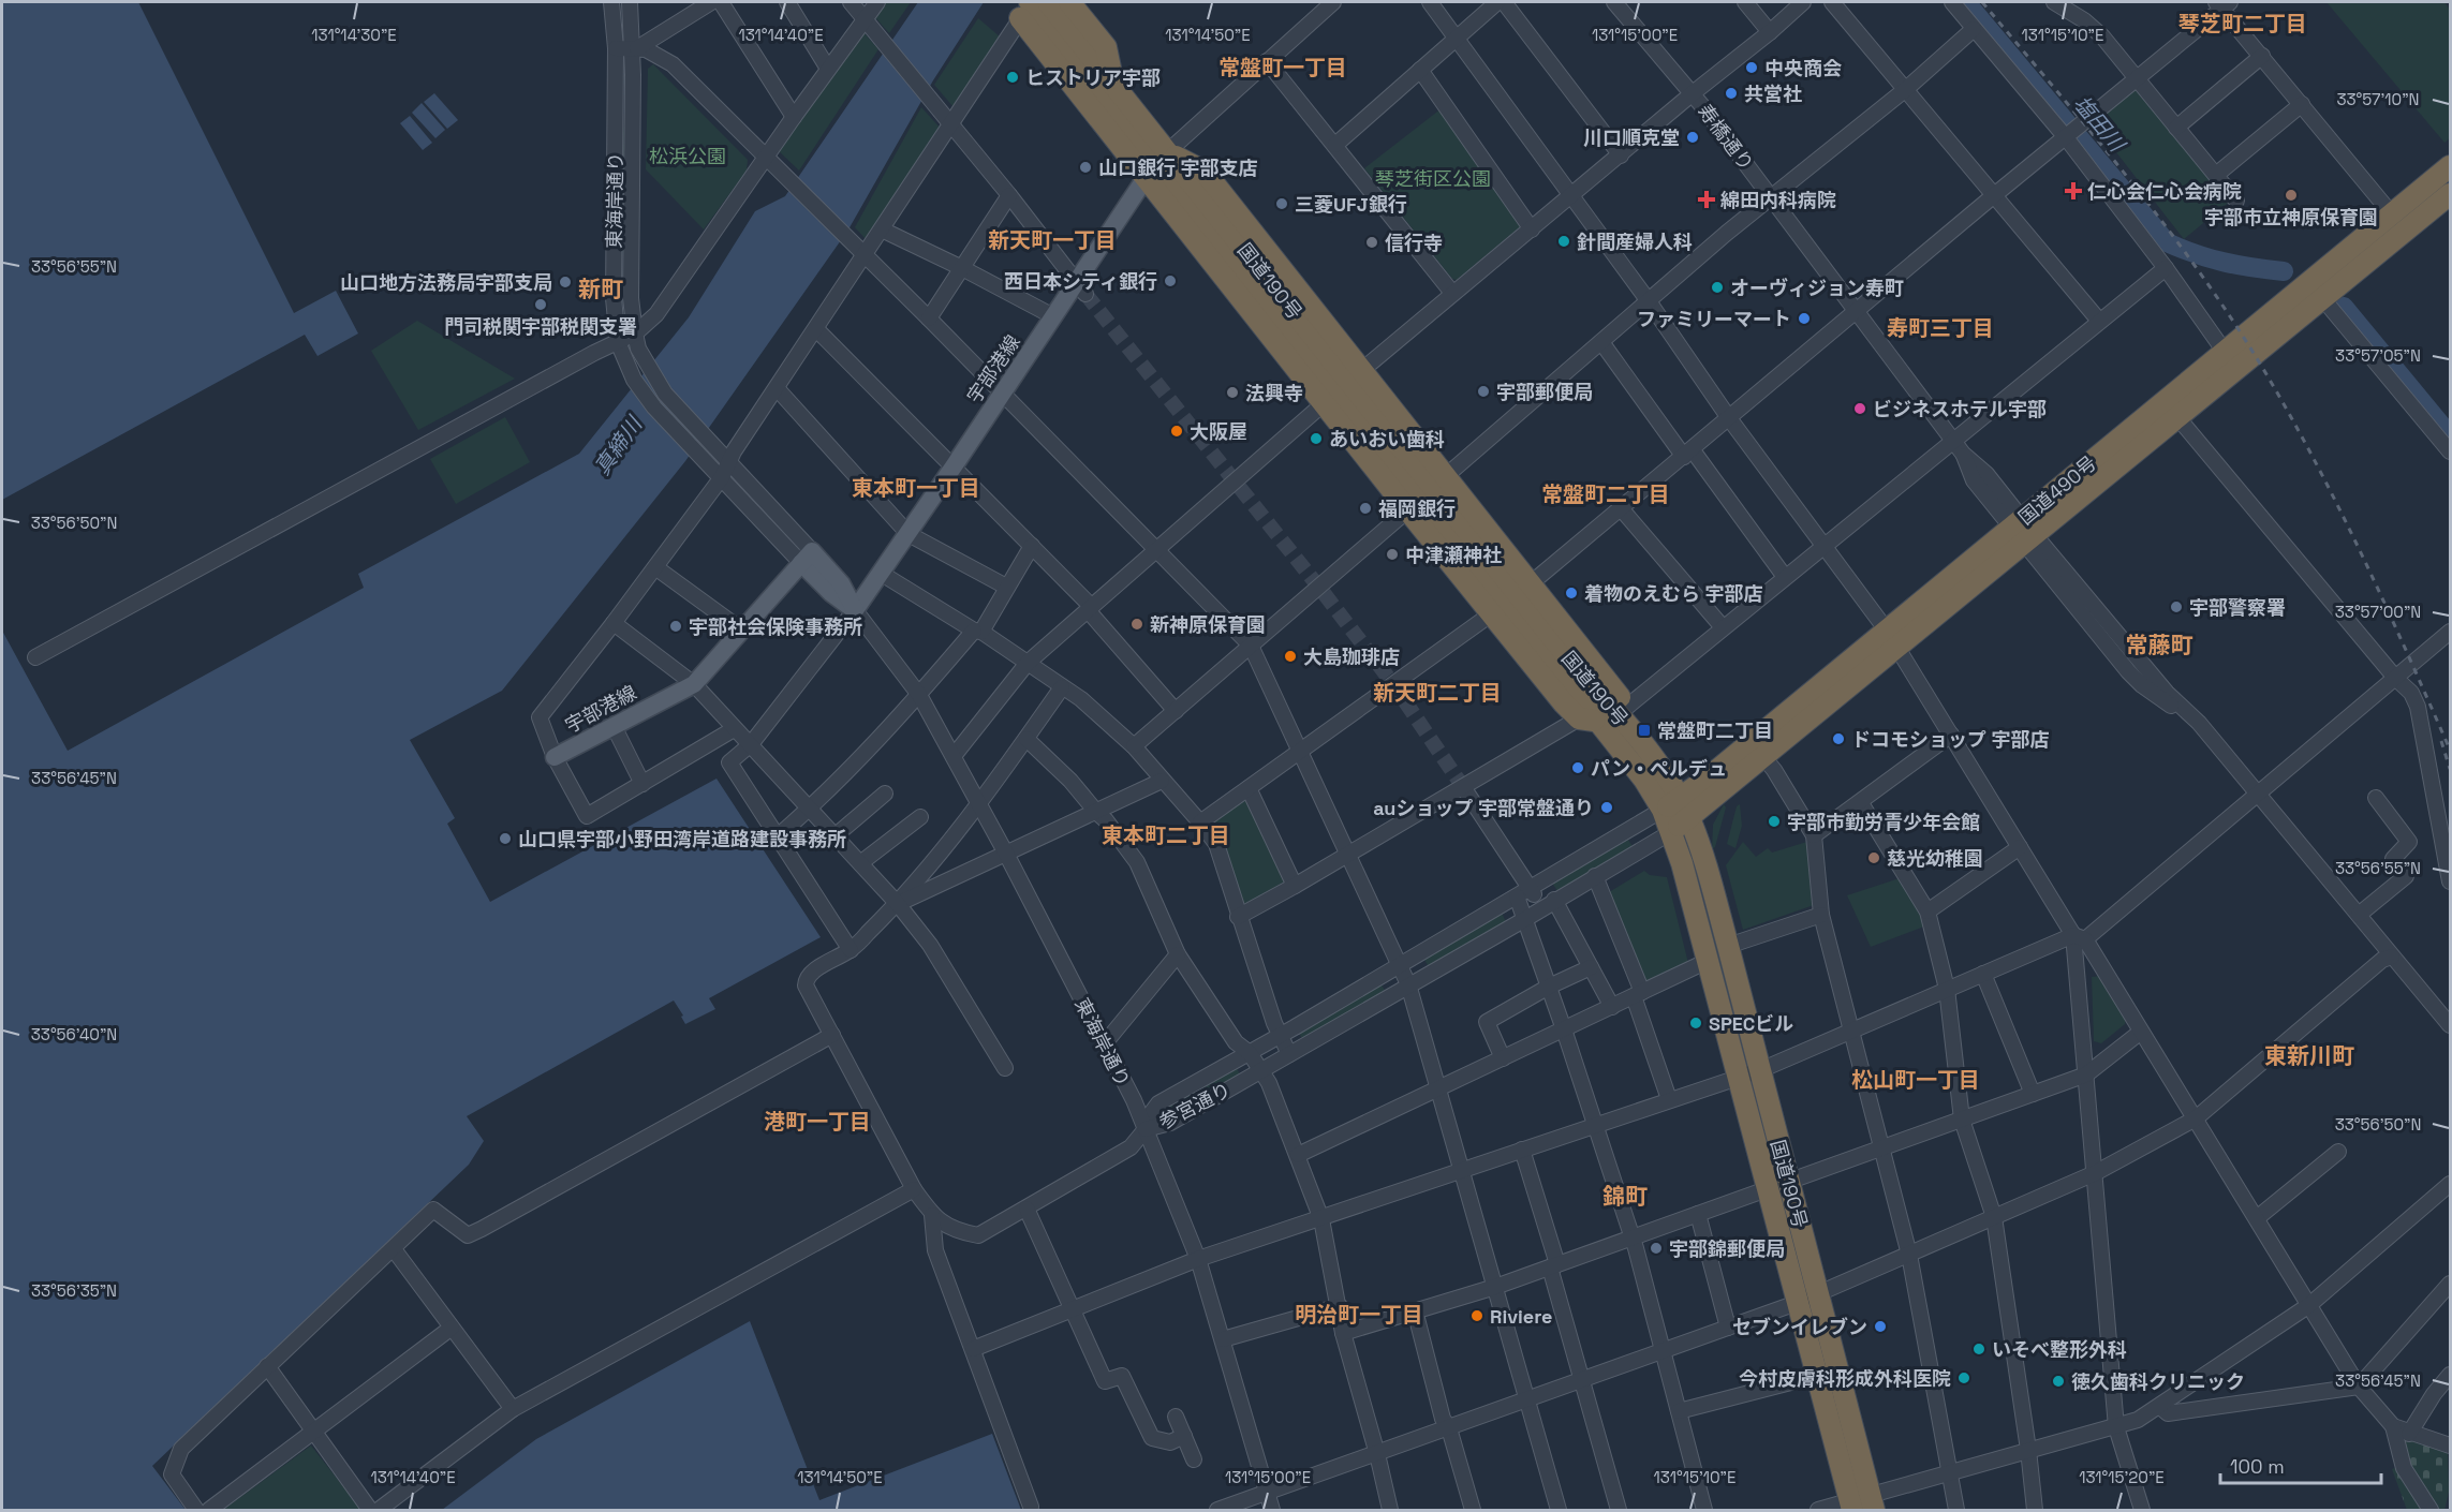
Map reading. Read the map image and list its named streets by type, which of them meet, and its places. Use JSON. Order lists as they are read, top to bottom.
{
  "streets": {
    "highway": ["国道190号", "国道490号"],
    "main road": ["宇部港線"],
    "street": ["寿橋通り", "東海岸通り", "参宮通り"]
  },
  "crossings": [
    ["寿橋通り", "国道490号"],
    ["東海岸通り", "宇部港線"],
    ["東海岸通り", "参宮通り"],
    ["国道190号", "宇部港線"],
    ["国道190号", "国道490号"],
    ["国道190号", "参宮通り"],
    ["国道490号", "参宮通り"]
  ],
  "districts": [
    "琴芝町二丁目",
    "常盤町一丁目",
    "新天町一丁目",
    "新町",
    "寿町三丁目",
    "東本町一丁目",
    "常盤町二丁目",
    "常藤町",
    "新天町二丁目",
    "東本町二丁目",
    "東新川町",
    "松山町一丁目",
    "港町一丁目",
    "錦町",
    "明治町一丁目"
  ],
  "water": ["塩田川", "真締川"],
  "parks": ["松浜公園", "琴芝街区公園"],
  "places": {
    "other": [
      "中央商会",
      "ヒストリア宇部",
      "共営社",
      "川口順克堂",
      "山口銀行 宇部支店",
      "宇部市立神原保育園",
      "三菱UFJ銀行",
      "針間産婦人科",
      "信行寺",
      "西日本シティ銀行",
      "山口地方法務局宇部支局",
      "オーヴィジョン寿町",
      "門司税関宇部税関支署",
      "ファミリーマート",
      "宇部郵便局",
      "法興寺",
      "ビジネスホテル宇部",
      "大阪屋",
      "あいおい歯科",
      "福岡銀行",
      "中津瀬神社",
      "着物のえむら 宇部店",
      "宇部警察署",
      "新神原保育園",
      "宇部社会保険事務所",
      "大島珈琲店",
      "ドコモショップ 宇部店",
      "パン・ペルデュ",
      "auショップ 宇部常盤通り",
      "宇部市勤労青少年会館",
      "山口県宇部小野田湾岸道路建設事務所",
      "慈光幼稚園",
      "SPECビル",
      "宇部錦郵便局",
      "Riviere",
      "セブンイレブン",
      "いそべ整形外科",
      "今村皮膚科形成外科医院",
      "徳久歯科クリニック"
    ],
    "health": ["仁心会仁心会病院", "綿田内科病院"],
    "transit": ["常盤町二丁目"]
  },
  "scale_bar": "100 m",
  "coordinates": [
    "131°14'30\"E",
    "131°14'40\"E",
    "131°14'50\"E",
    "131°15'00\"E",
    "131°15'10\"E",
    "33°57'10\"N",
    "33°56'55\"N",
    "33°57'05\"N",
    "33°56'50\"N",
    "33°57'00\"N",
    "33°56'45\"N",
    "33°56'40\"N",
    "33°56'35\"N",
    "131°15'20\"E"
  ]
}
